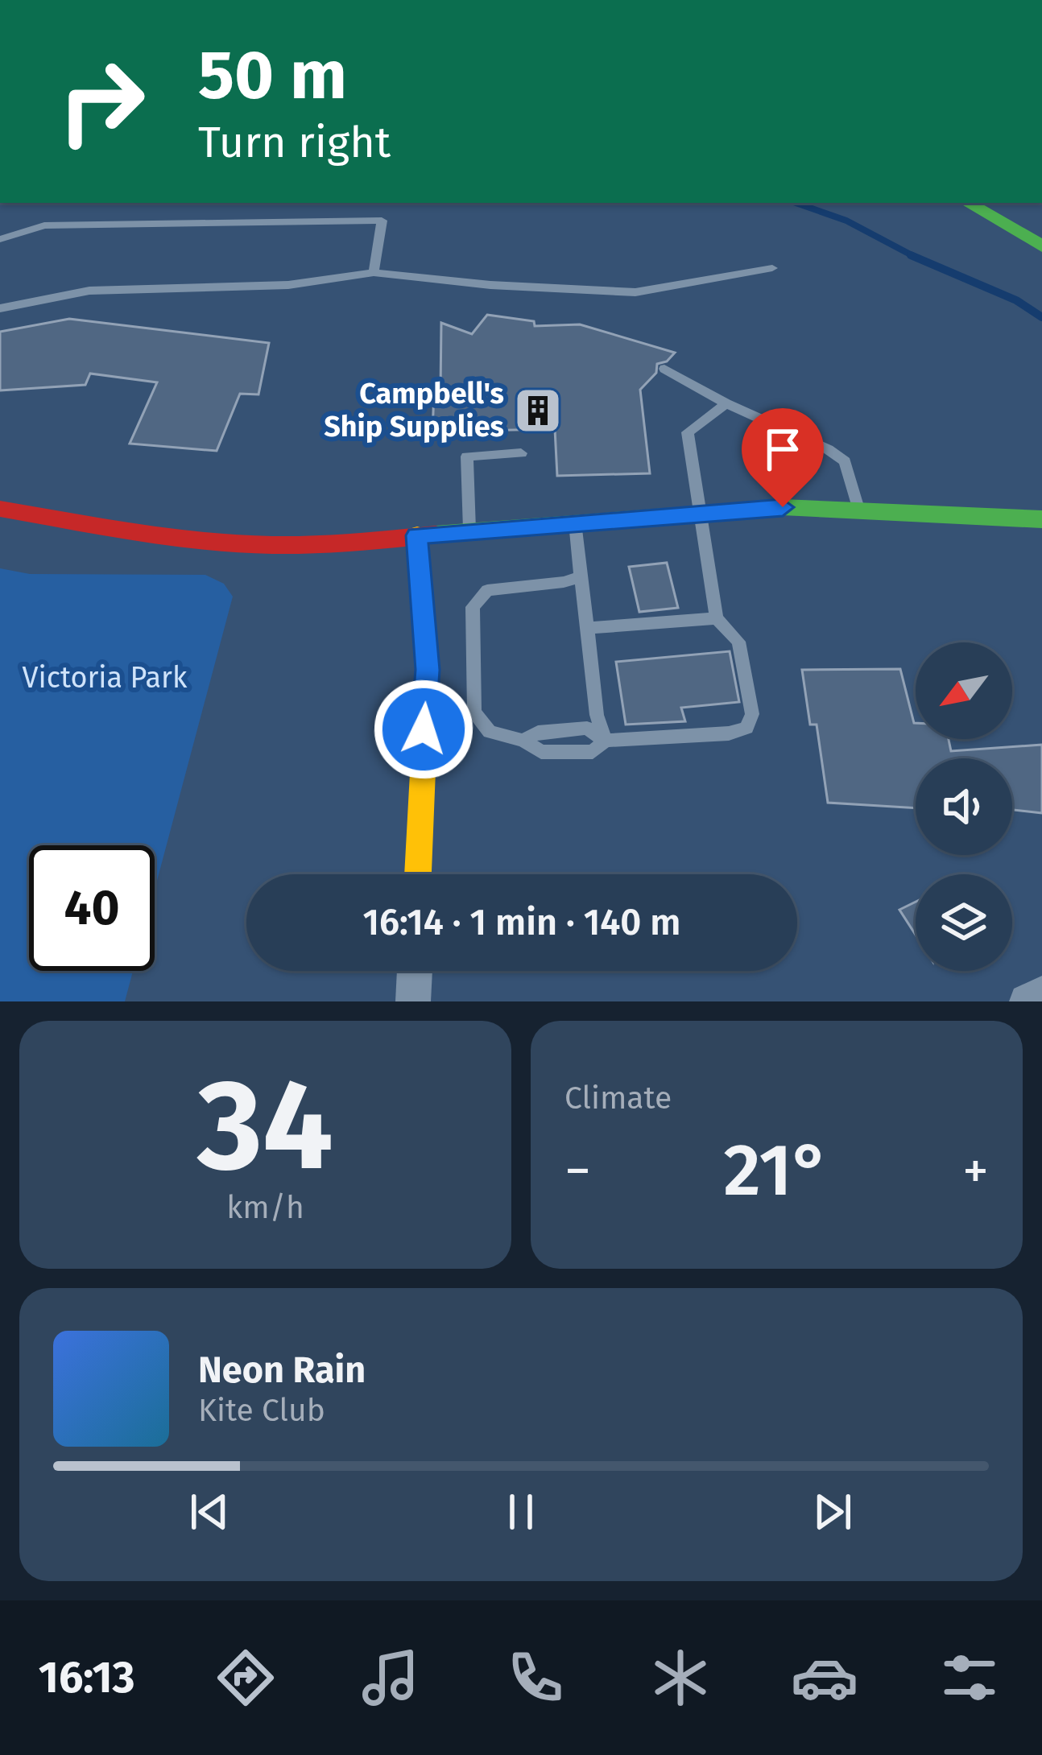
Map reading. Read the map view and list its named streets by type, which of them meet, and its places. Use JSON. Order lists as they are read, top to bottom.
{
  "parks": ["Victoria Park"],
  "places": {
    "building": ["Campbell's Ship Supplies"]
  },
  "north": "bottom left",
  "page": {
    "turn": ["50 m", "Turn right"],
    "limit": "40",
    "trip": "16:14 · 1 min · 140 m",
    "tile": [
      ["34", "km/h"],
      "Climate"
    ],
    "heat": ["−", "21°", "+"],
    "song": ["Neon Rain", "Kite Club"],
    "tabs": "16:13"
  }
}
